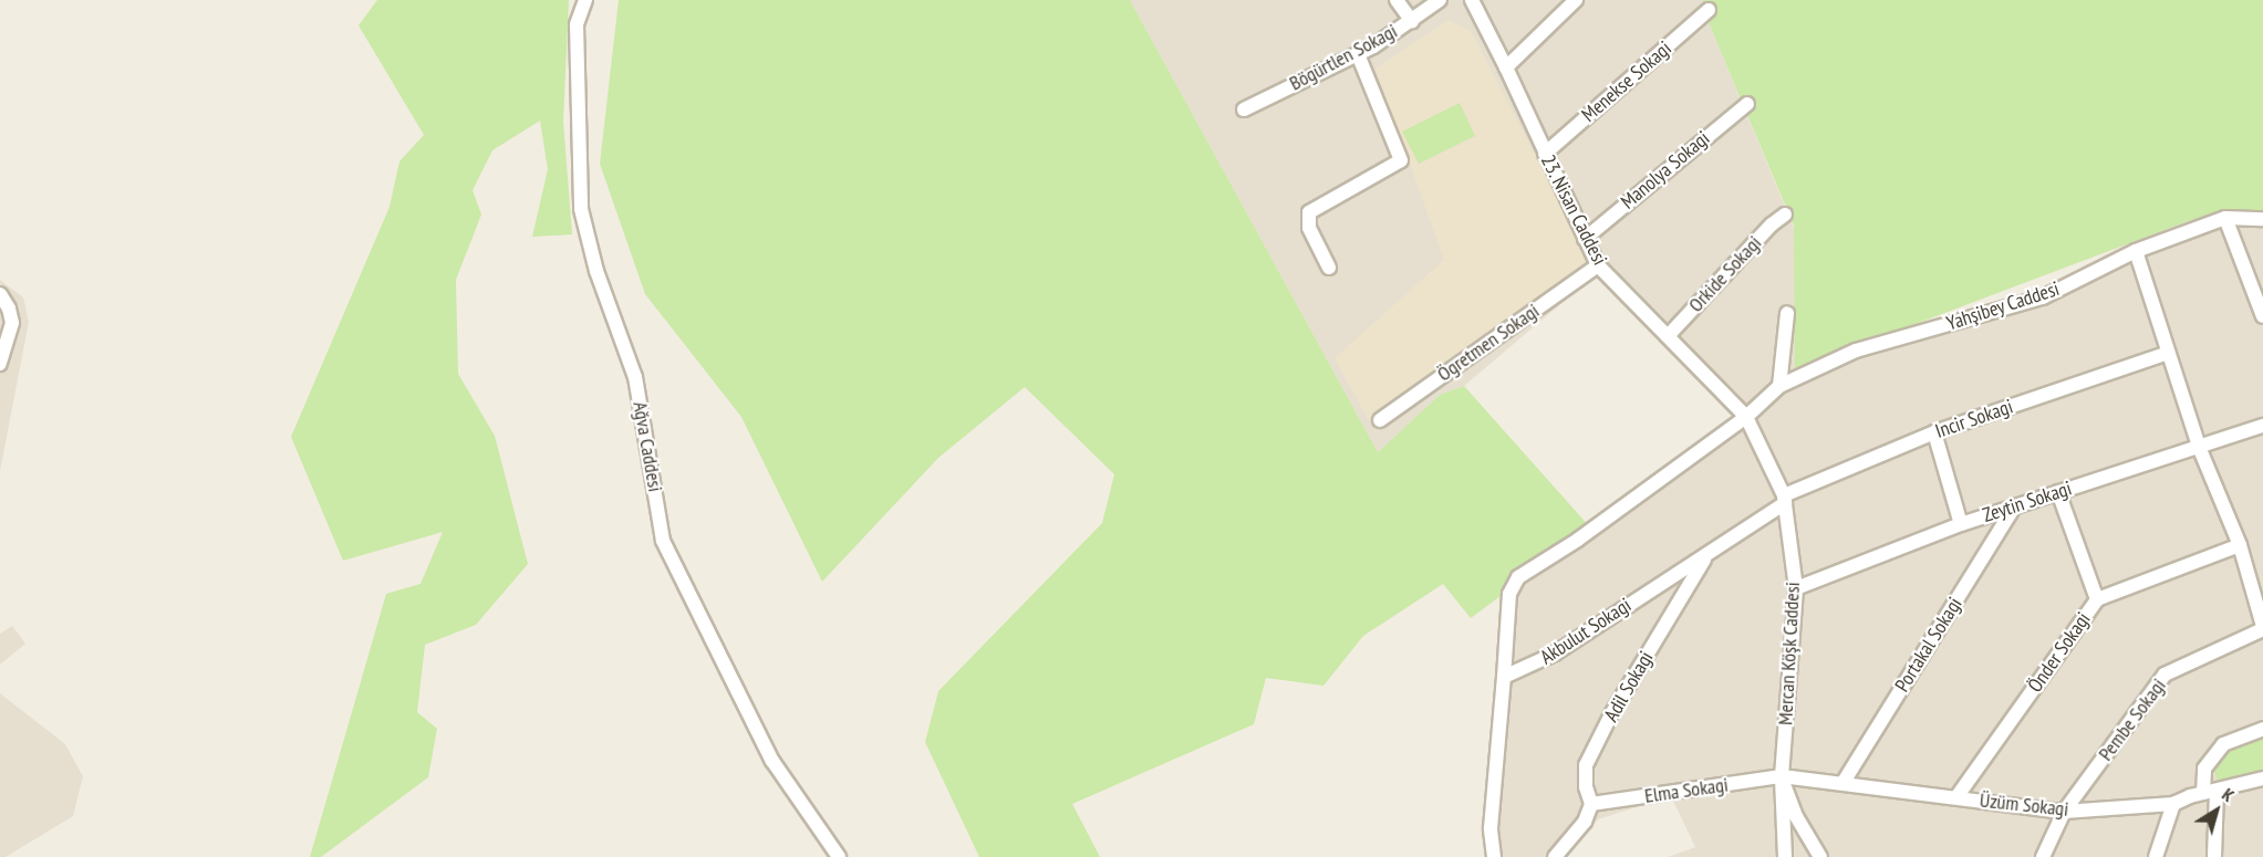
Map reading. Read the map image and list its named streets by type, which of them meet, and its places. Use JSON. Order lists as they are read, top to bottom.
{
  "streets": {
    "street": [
      "Bögürtlen Sokagi",
      "Menekse Sokagi",
      "Manolya Sokagi",
      "23. Nisan Caddesi",
      "Orkide Sokagi",
      "Yahşibey Caddesi",
      "Ögretmen Sokagi",
      "Incir Sokagi",
      "Ağva Caddesi",
      "Zeytin Sokagi",
      "Akbulut Sokagi",
      "Portakal Sokagi",
      "Önder Sokagi",
      "Mercan Köşk Caddesi",
      "Adil Sokagi",
      "Pembe Sokagi",
      "Elma Sokagi",
      "Üzüm Sokagi"
    ]
  },
  "crossings": [
    ["Menekse Sokagi", "23. Nisan Caddesi"],
    ["Manolya Sokagi", "23. Nisan Caddesi"],
    ["23. Nisan Caddesi", "Orkide Sokagi"],
    ["23. Nisan Caddesi", "Ögretmen Sokagi"],
    ["23. Nisan Caddesi", "Mercan Köşk Caddesi"],
    ["Incir Sokagi", "Akbulut Sokagi"],
    ["Incir Sokagi", "Mercan Köşk Caddesi"],
    ["Zeytin Sokagi", "Portakal Sokagi"],
    ["Zeytin Sokagi", "Mercan Köşk Caddesi"],
    ["Akbulut Sokagi", "Mercan Köşk Caddesi"],
    ["Akbulut Sokagi", "Adil Sokagi"],
    ["Portakal Sokagi", "Üzüm Sokagi"],
    ["Önder Sokagi", "Üzüm Sokagi"],
    ["Mercan Köşk Caddesi", "Elma Sokagi"],
    ["Mercan Köşk Caddesi", "Üzüm Sokagi"],
    ["Adil Sokagi", "Elma Sokagi"],
    ["Pembe Sokagi", "Üzüm Sokagi"],
    ["Elma Sokagi", "Üzüm Sokagi"]
  ],
  "north": "top right"
}
